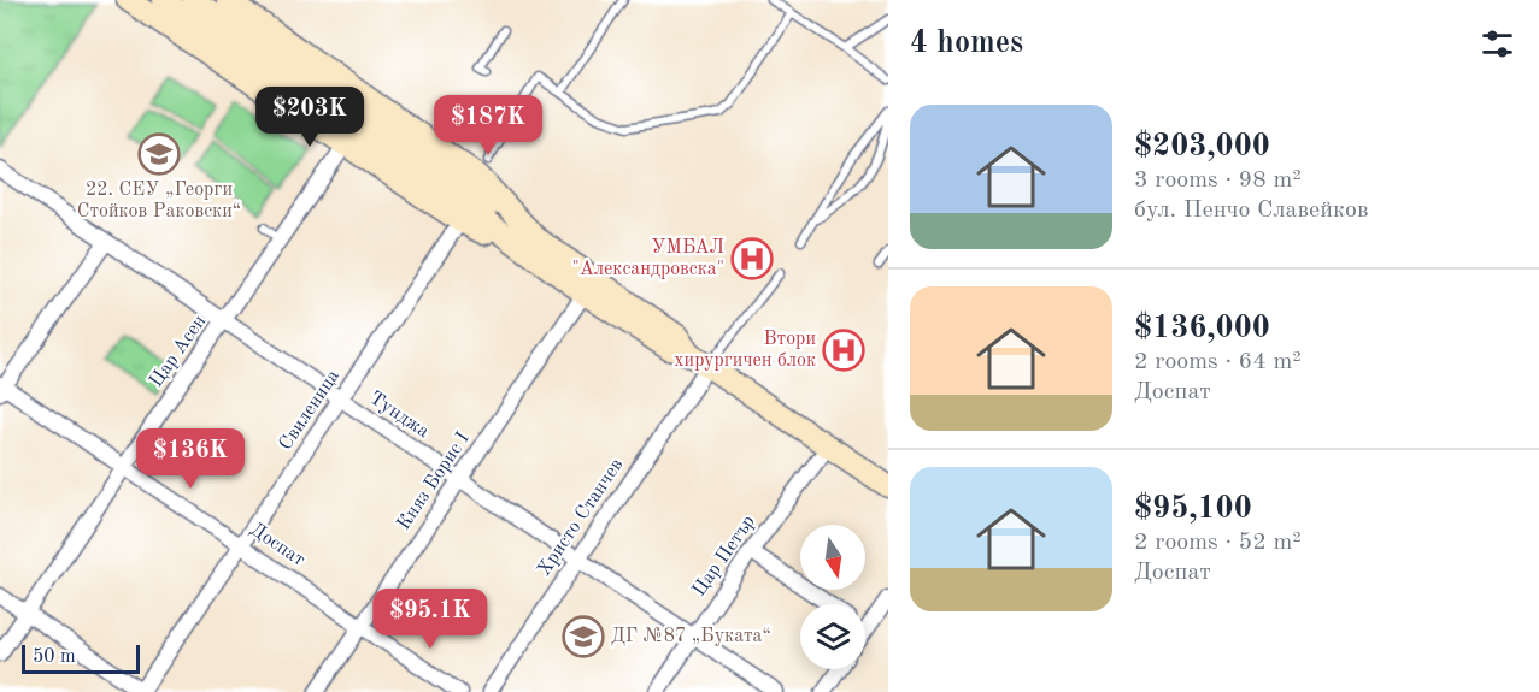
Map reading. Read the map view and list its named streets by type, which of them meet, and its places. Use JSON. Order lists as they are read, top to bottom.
{
  "streets": {
    "street": [
      "Цар Асен",
      "Свиленица",
      "Тунджа",
      "Княз Борис I",
      "Христо Станчев",
      "Доспат",
      "Цар Петър"
    ]
  },
  "crossings": [
    ["Цар Асен", "Тунджа"],
    ["Цар Асен", "Доспат"],
    ["Свиленица", "Тунджа"],
    ["Свиленица", "Доспат"],
    ["Тунджа", "Княз Борис I"],
    ["Тунджа", "Христо Станчев"],
    ["Тунджа", "Цар Петър"],
    ["Княз Борис I", "Доспат"]
  ],
  "places": {
    "school or university": ["22. СЕУ „Георги Стойков Раковски“", "ДГ №87 „Буката“"],
    "hospital": ["УМБАЛ \"Александровска\"", "Втори хирургичен блок"]
  },
  "scale_bar": "50 m",
  "north": "bottom",
  "page": {
    "heading": "4 homes",
    "price": [
      "$203K",
      "$187K",
      "$136K",
      "$95.1K"
    ],
    "list": [
      {
        "name": "$203,000",
        "note": "3 rooms · 98 m² · бул. Пенчо Славейков"
      },
      {
        "name": "$136,000",
        "note": "2 rooms · 64 m² · Доспат"
      },
      {
        "name": "$95,100",
        "note": "2 rooms · 52 m² · Доспат"
      }
    ],
    "scale": "50 m"
  }
}
